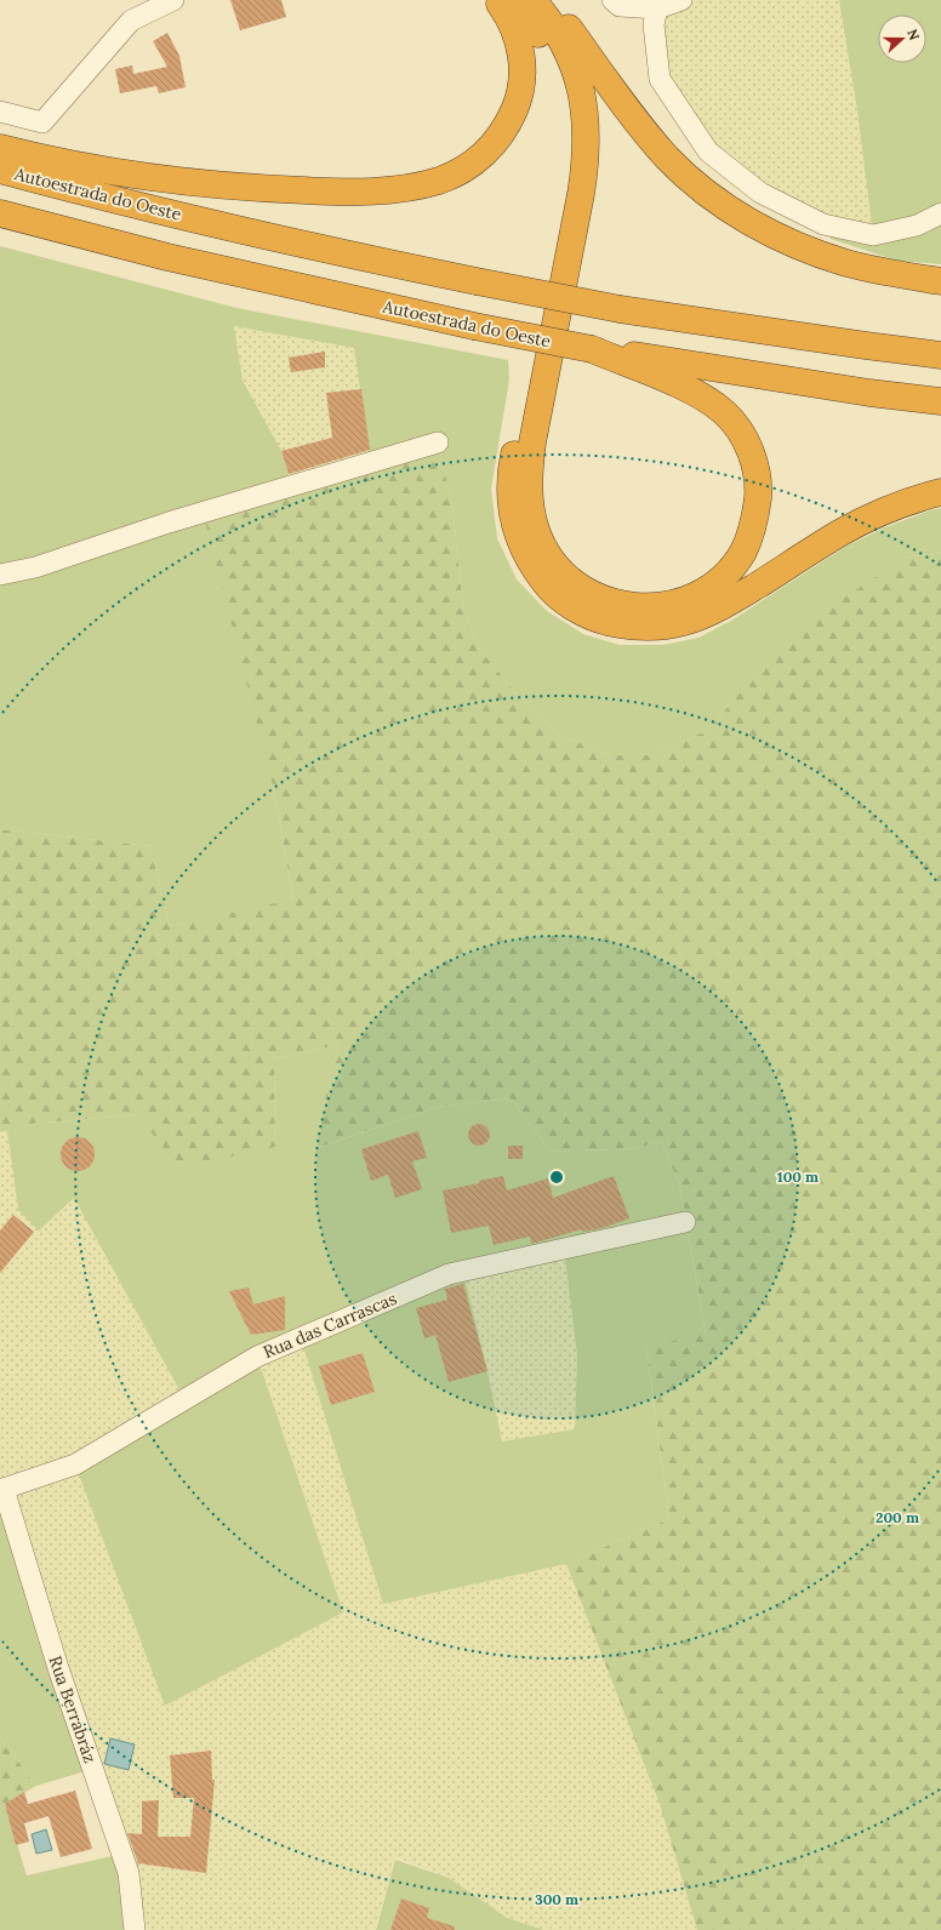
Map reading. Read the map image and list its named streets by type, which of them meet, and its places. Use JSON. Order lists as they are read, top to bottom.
{
  "streets": {
    "highway": ["Autoestrada do Oeste"],
    "street": ["Rua das Carrascas", "Rua Berrabráz"]
  },
  "crossings": [
    ["Rua das Carrascas", "Rua Berrabráz"]
  ],
  "north": "right",
  "rings": ["100 m", "200 m", "300 m"]
}
